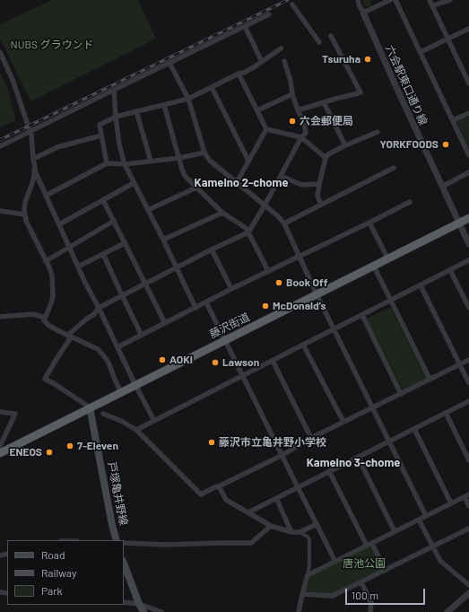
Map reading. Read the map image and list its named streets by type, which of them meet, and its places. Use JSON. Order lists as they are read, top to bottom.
{
  "streets": {
    "highway": ["藤沢街道"],
    "main road": ["戸塚亀井野線"],
    "street": ["六会駅東口通り線"]
  },
  "crossings": [
    ["六会駅東口通り線", "藤沢街道"],
    ["藤沢街道", "戸塚亀井野線"]
  ],
  "districts": ["Kameino 2-chome", "Kameino 3-chome"],
  "parks": ["NUBS グラウンド", "唐池公園"],
  "places": [
    "Tsuruha",
    "六会郵便局",
    "YORKFOODS",
    "Book Off",
    "McDonald's",
    "AOKI",
    "Lawson",
    "藤沢市立亀井野小学校",
    "7-Eleven",
    "ENEOS"
  ],
  "legend": ["Road", "Railway", "Park"],
  "scale_bar": "100 m"
}
